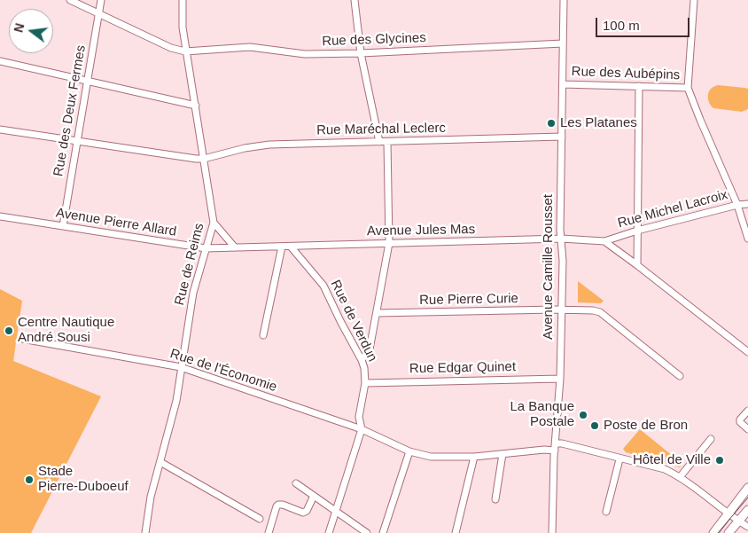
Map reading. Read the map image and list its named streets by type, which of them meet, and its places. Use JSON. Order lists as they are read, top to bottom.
{
  "streets": {
    "street": [
      "Rue des Glycines",
      "Rue des Aubépins",
      "Rue des Deux Fermes",
      "Rue Maréchal Leclerc",
      "Rue Michel Lacroix",
      "Avenue Pierre Allard",
      "Avenue Jules Mas",
      "Rue de Reims",
      "Avenue Camille Rousset",
      "Rue Pierre Curie",
      "Rue de Verdun",
      "Rue Edgar Quinet",
      "Rue de l'Économie"
    ]
  },
  "crossings": [
    ["Rue des Glycines", "Rue de Reims"],
    ["Rue des Glycines", "Avenue Camille Rousset"],
    ["Rue des Aubépins", "Avenue Camille Rousset"],
    ["Rue des Deux Fermes", "Avenue Pierre Allard"],
    ["Rue Maréchal Leclerc", "Rue de Reims"],
    ["Rue Maréchal Leclerc", "Avenue Camille Rousset"],
    ["Rue Michel Lacroix", "Avenue Jules Mas"],
    ["Avenue Pierre Allard", "Avenue Jules Mas"],
    ["Avenue Pierre Allard", "Rue de Reims"],
    ["Avenue Jules Mas", "Avenue Camille Rousset"],
    ["Avenue Jules Mas", "Rue de Verdun"],
    ["Rue de Reims", "Rue de l'Économie"],
    ["Avenue Camille Rousset", "Rue Pierre Curie"],
    ["Avenue Camille Rousset", "Rue Edgar Quinet"],
    ["Rue de Verdun", "Rue Edgar Quinet"],
    ["Rue de Verdun", "Rue de l'Économie"]
  ],
  "places": [
    "Les Platanes",
    "Centre Nautique André Sousi",
    "La Banque Postale",
    "Poste de Bron",
    "Hôtel de Ville",
    "Stade Pierre-Duboeuf"
  ],
  "scale_bar": "100 m",
  "north": "left"
}
